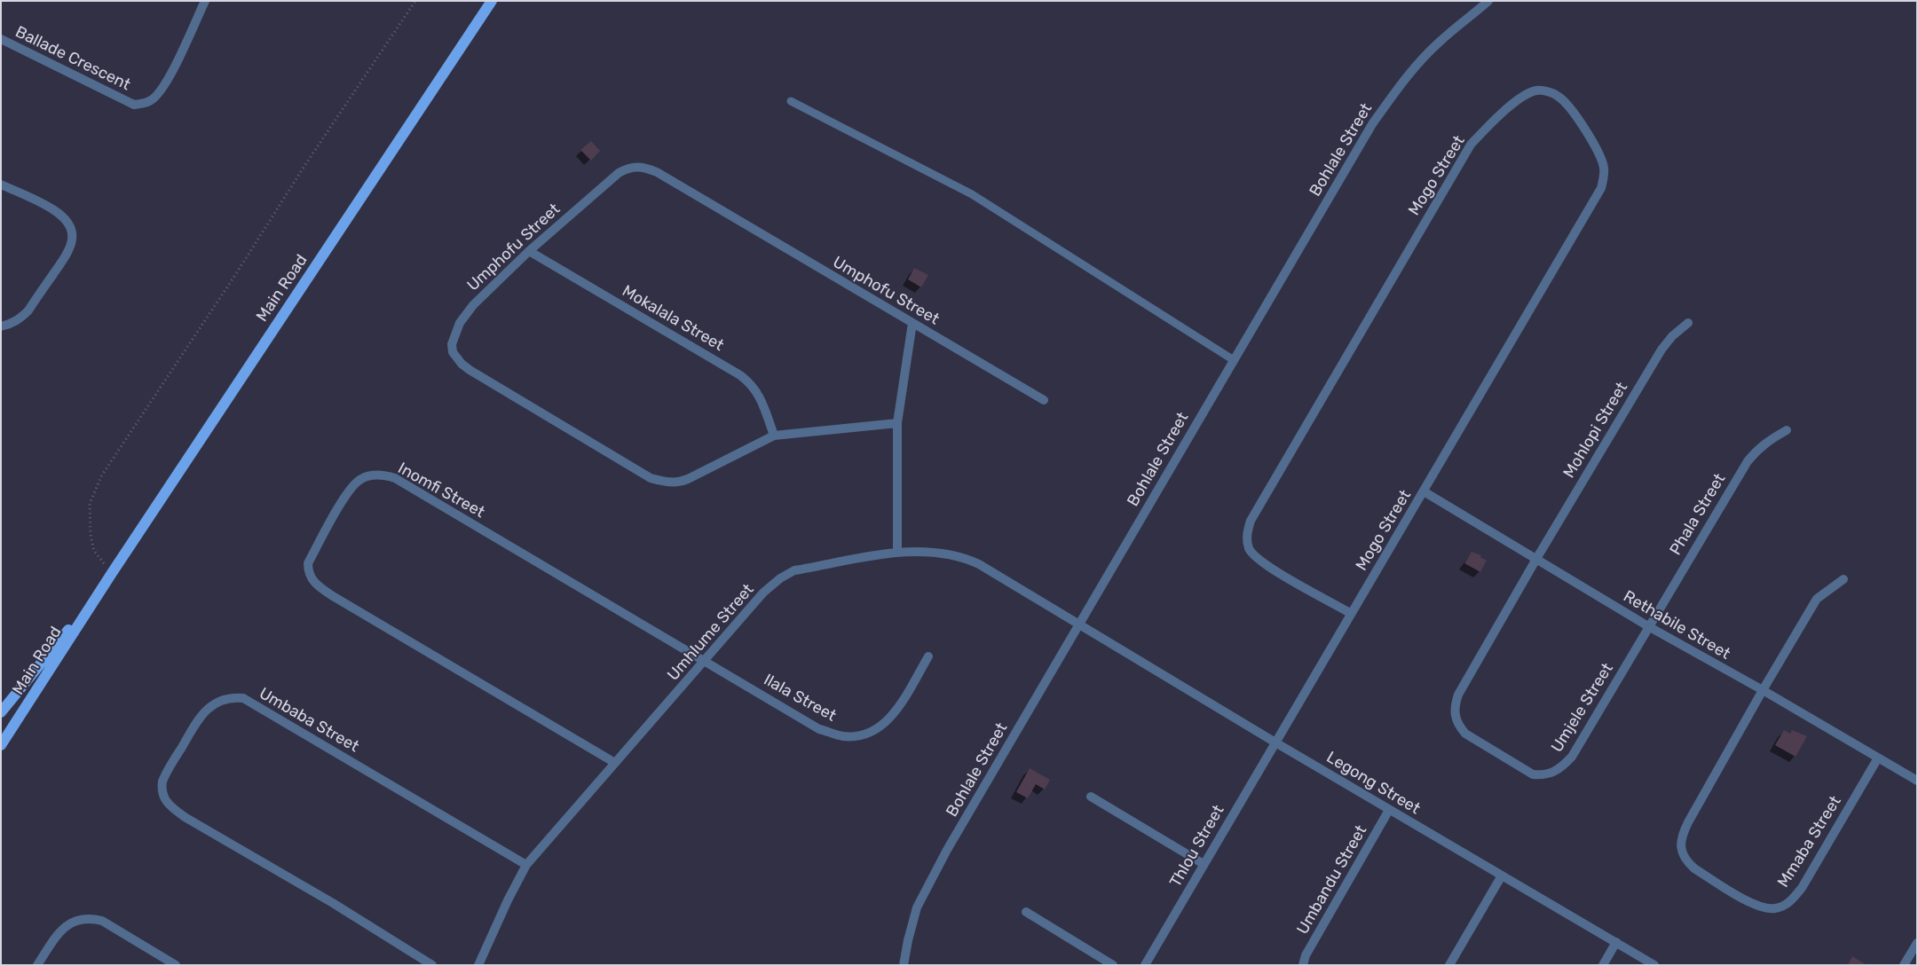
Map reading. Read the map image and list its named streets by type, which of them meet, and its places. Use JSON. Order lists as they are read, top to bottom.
{
  "streets": {
    "main road": ["Main Road"],
    "street": [
      "Ballade Crescent",
      "Bohlale Street",
      "Mogo Street",
      "Umphofu Street",
      "Mokalala Street",
      "Mohlopi Street",
      "Inomfi Street",
      "Phala Street",
      "Rethabile Street",
      "Umhlume Street",
      "Ilala Street",
      "Umjele Street",
      "Umbaba Street",
      "Legong Street",
      "Mmaba Street",
      "Thlou Street",
      "Umbandu Street"
    ]
  },
  "crossings": [
    ["Bohlale Street", "Umhlume Street"],
    ["Bohlale Street", "Legong Street"],
    ["Mogo Street", "Rethabile Street"],
    ["Mogo Street", "Legong Street"],
    ["Mogo Street", "Thlou Street"],
    ["Umphofu Street", "Mokalala Street"],
    ["Mohlopi Street", "Rethabile Street"],
    ["Mohlopi Street", "Umjele Street"],
    ["Inomfi Street", "Umhlume Street"],
    ["Inomfi Street", "Ilala Street"],
    ["Phala Street", "Rethabile Street"],
    ["Phala Street", "Umjele Street"],
    ["Rethabile Street", "Umjele Street"],
    ["Rethabile Street", "Mmaba Street"],
    ["Umhlume Street", "Ilala Street"],
    ["Umhlume Street", "Umbaba Street"],
    ["Umhlume Street", "Legong Street"],
    ["Legong Street", "Thlou Street"],
    ["Legong Street", "Umbandu Street"]
  ]
}
